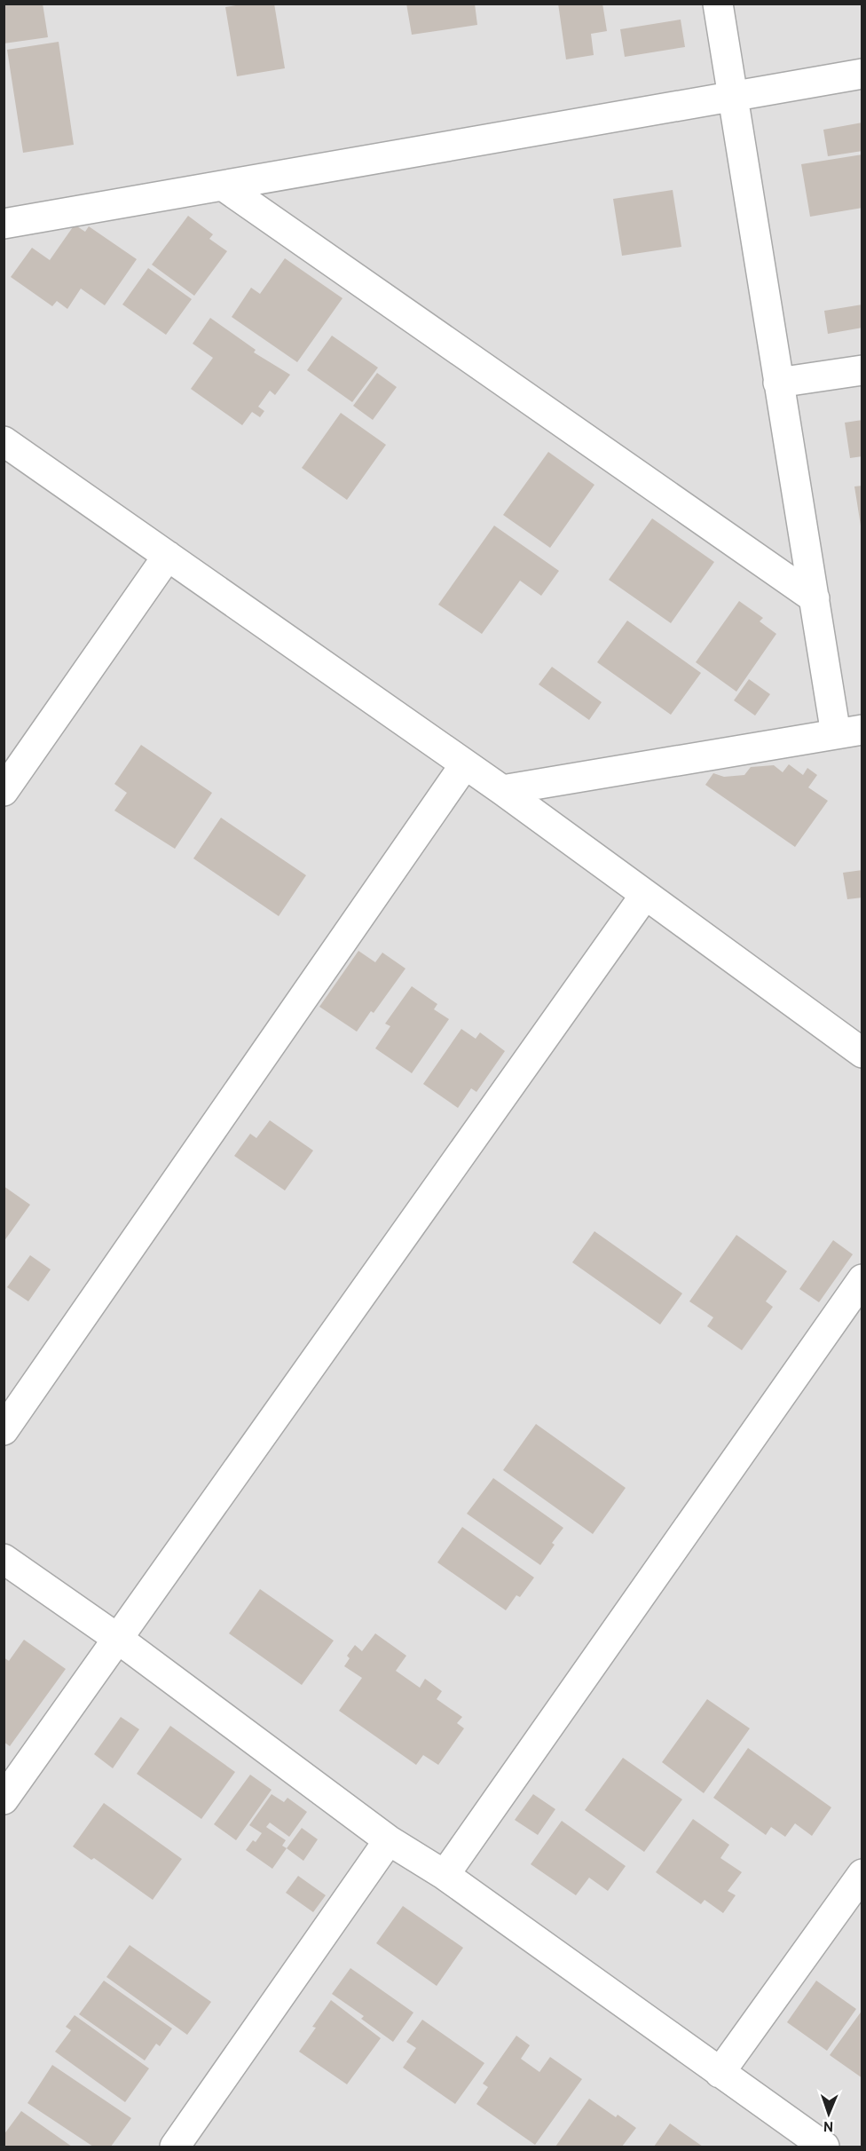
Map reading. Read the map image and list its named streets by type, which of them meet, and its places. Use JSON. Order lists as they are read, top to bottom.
{
  "north": "bottom"
}
